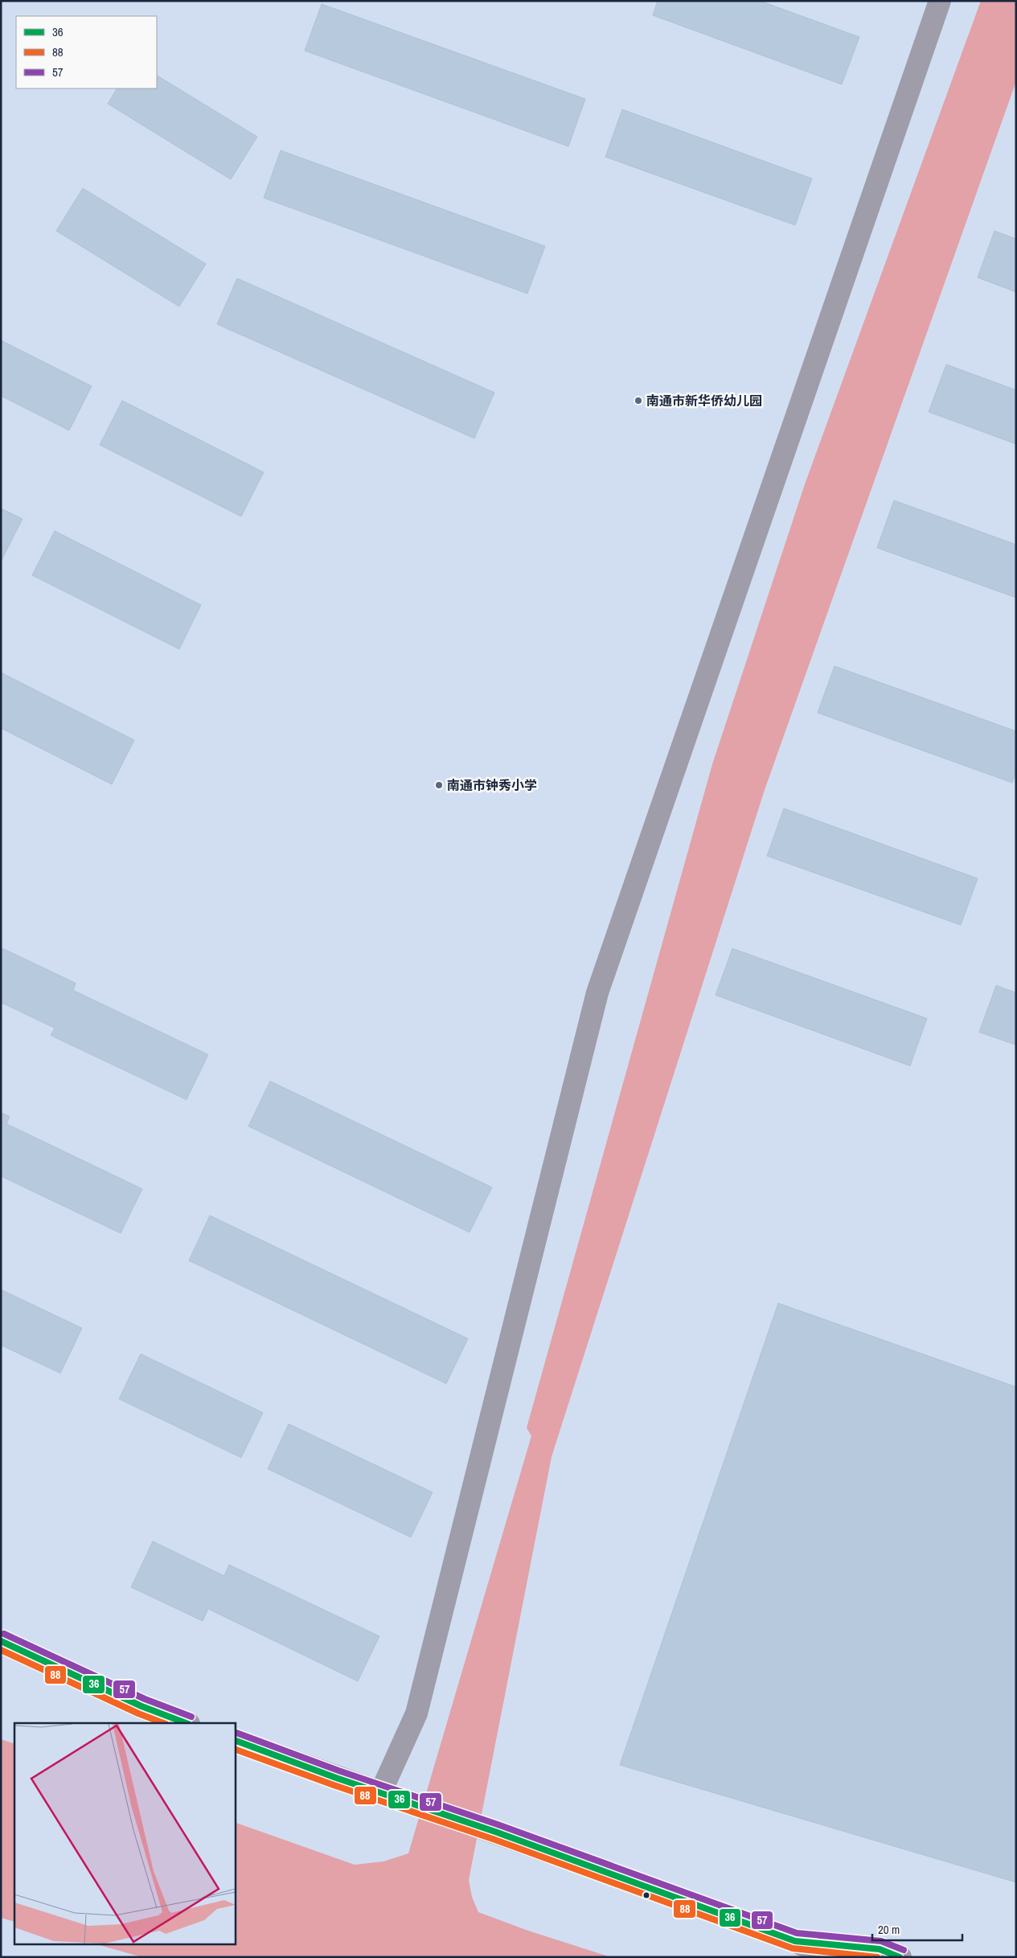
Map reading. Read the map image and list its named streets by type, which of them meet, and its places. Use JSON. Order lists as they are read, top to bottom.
{
  "places": ["南通市新华侨幼儿园", "南通市钟秀小学"],
  "lines": ["transit line 57", "transit line 36", "transit line 88"],
  "legend": ["36", "88", "57"],
  "scale_bar": "20 m"
}
